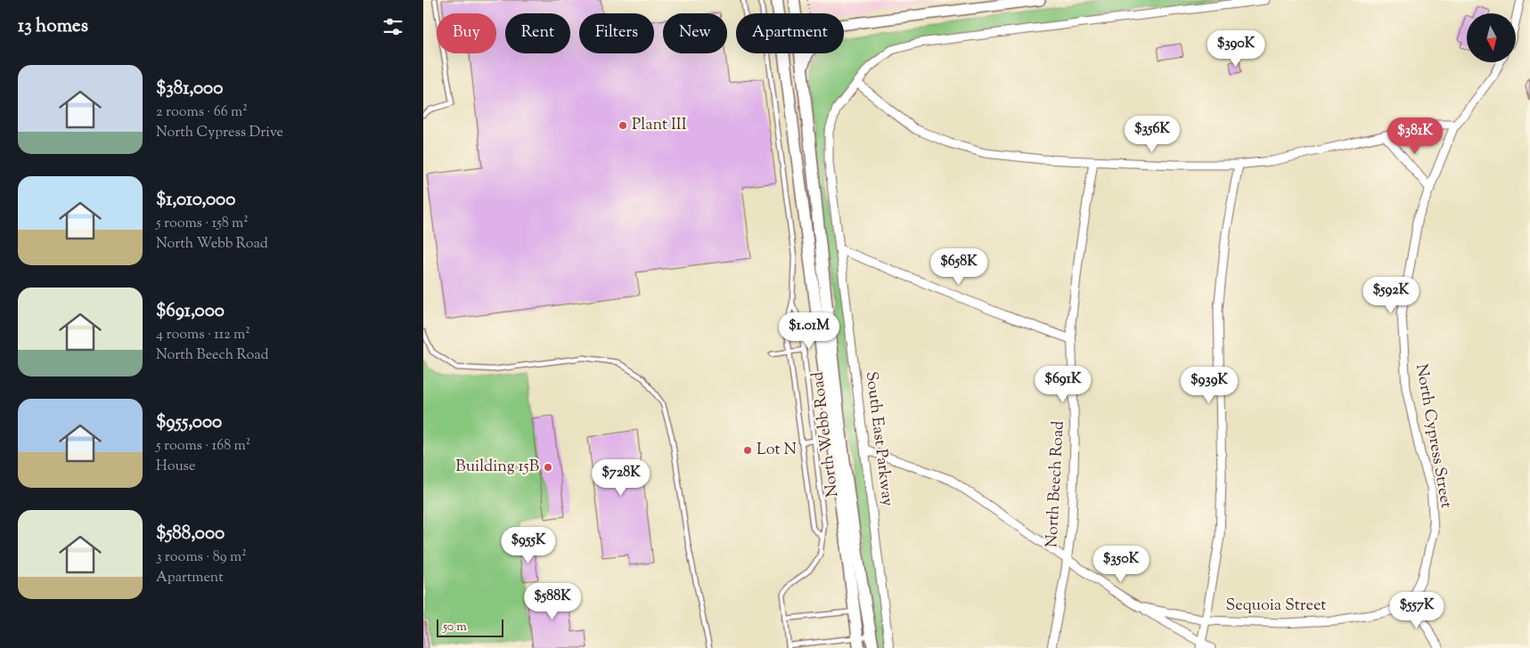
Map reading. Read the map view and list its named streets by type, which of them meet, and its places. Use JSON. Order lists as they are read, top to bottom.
{
  "streets": {
    "main road": ["North Webb Road"],
    "street": [
      "North Cypress Street",
      "South East Parkway",
      "North Beech Road",
      "Sequoia Street"
    ]
  },
  "crossings": [
    ["North Cypress Street", "Sequoia Street"],
    ["South East Parkway", "Sequoia Street"],
    ["North Beech Road", "Sequoia Street"]
  ],
  "places": ["Plant III", "Lot N", "Building 15B"],
  "scale_bar": "50 m",
  "north": "bottom",
  "page": {
    "heading": "13 homes",
    "chip": [
      "Buy",
      "Rent",
      "Filters",
      "New",
      "Apartment"
    ],
    "price": [
      "$390K",
      "$356K",
      "$381K",
      "$658K",
      "$592K",
      "$1.01M",
      "$691K",
      "$939K",
      "$728K",
      "$955K",
      "$350K",
      "$588K",
      "$557K"
    ],
    "list": [
      {
        "name": "$381,000",
        "note": "2 rooms · 66 m² · North Cypress Drive"
      },
      {
        "name": "$1,010,000",
        "note": "5 rooms · 158 m² · North Webb Road"
      },
      {
        "name": "$691,000",
        "note": "4 rooms · 112 m² · North Beech Road"
      },
      {
        "name": "$955,000",
        "note": "5 rooms · 168 m² · House"
      },
      {
        "name": "$588,000",
        "note": "3 rooms · 89 m² · Apartment"
      }
    ],
    "scale": "50 m"
  }
}
